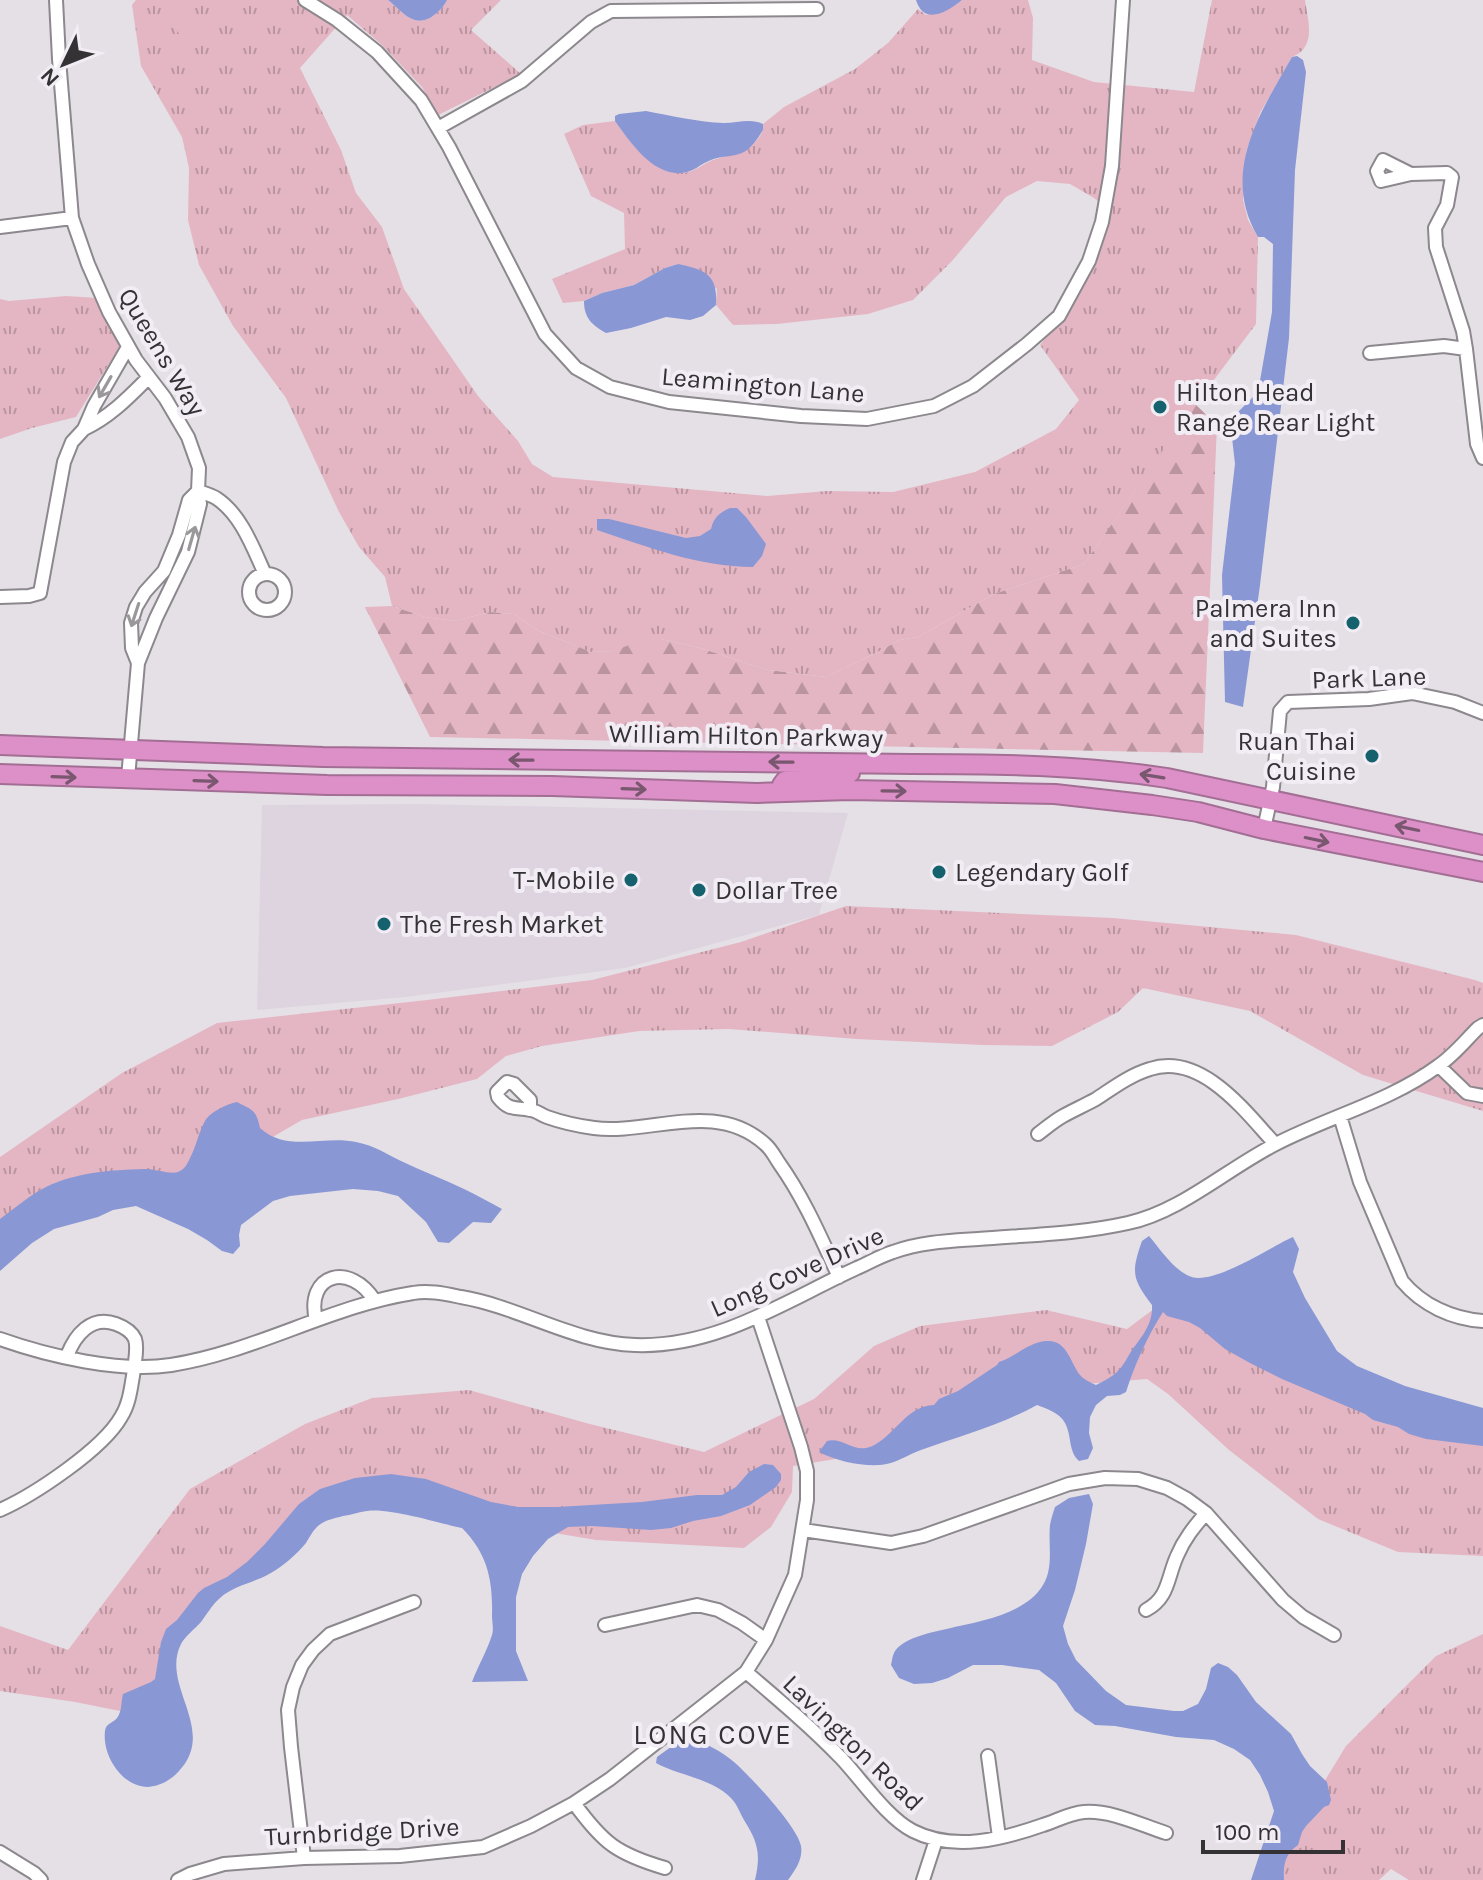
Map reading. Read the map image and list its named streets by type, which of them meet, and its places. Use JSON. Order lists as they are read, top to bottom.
{
  "streets": {
    "highway": ["William Hilton Parkway"],
    "street": [
      "Queens Way",
      "Leamington Lane",
      "Park Lane",
      "Long Cove Drive",
      "Lavington Road",
      "Turnbridge Drive"
    ]
  },
  "crossings": [
    ["Queens Way", "William Hilton Parkway"],
    ["Park Lane", "William Hilton Parkway"],
    ["Long Cove Drive", "Turnbridge Drive"],
    ["Lavington Road", "Turnbridge Drive"]
  ],
  "districts": ["LONG COVE"],
  "places": [
    "Hilton Head Range Rear Light",
    "Palmera Inn and Suites",
    "Ruan Thai Cuisine",
    "Legendary Golf",
    "T-Mobile",
    "Dollar Tree",
    "The Fresh Market"
  ],
  "scale_bar": "100 m",
  "north": "bottom left"
}
